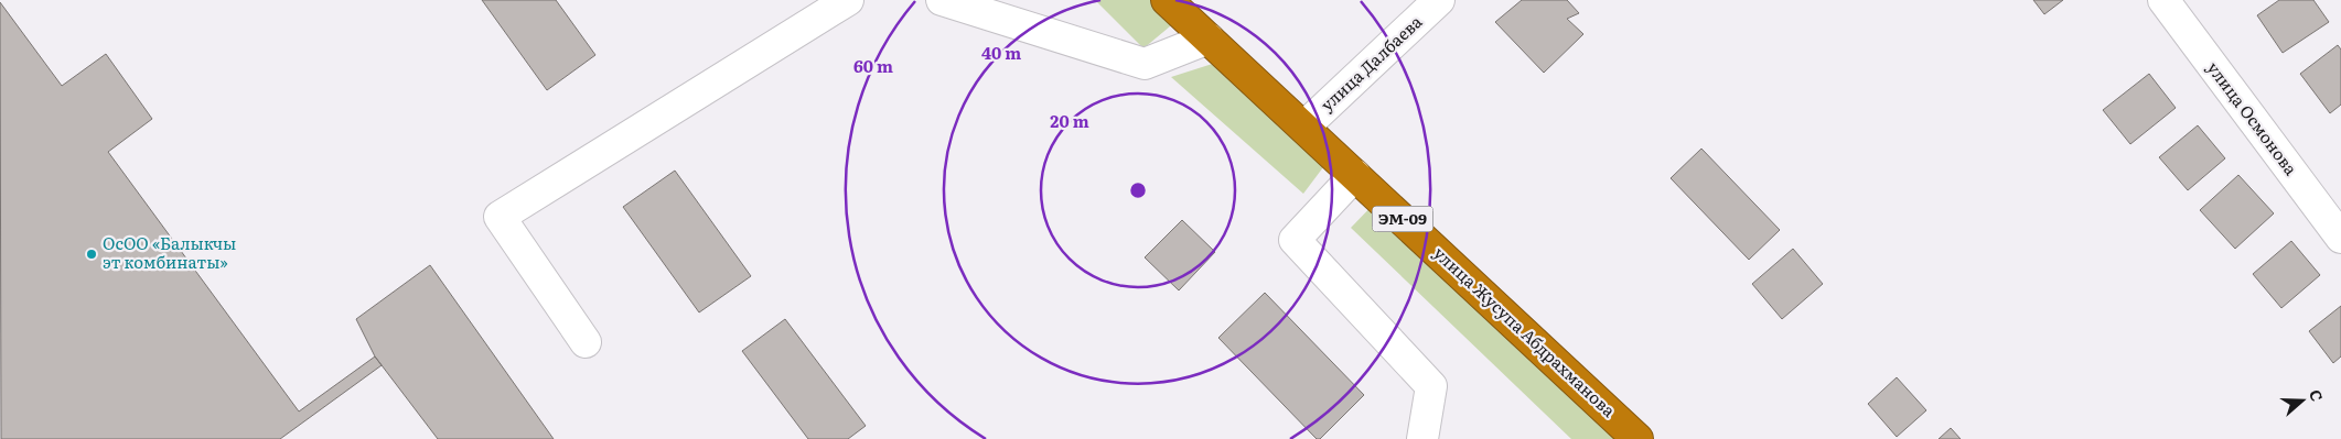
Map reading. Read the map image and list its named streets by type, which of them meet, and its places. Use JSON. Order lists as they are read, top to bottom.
{
  "streets": {
    "highway": ["ЭМ-09", "улица Жусупа Абдрахманова"],
    "street": ["улица Далбаева", "улица Осмонова"]
  },
  "crossings": [
    ["улица Далбаева", "улица Жусупа Абдрахманова"]
  ],
  "places": ["ОсОО «Балыкчы эт комбинаты»"],
  "north": "right",
  "rings": ["40 m", "60 m", "20 m"]
}
